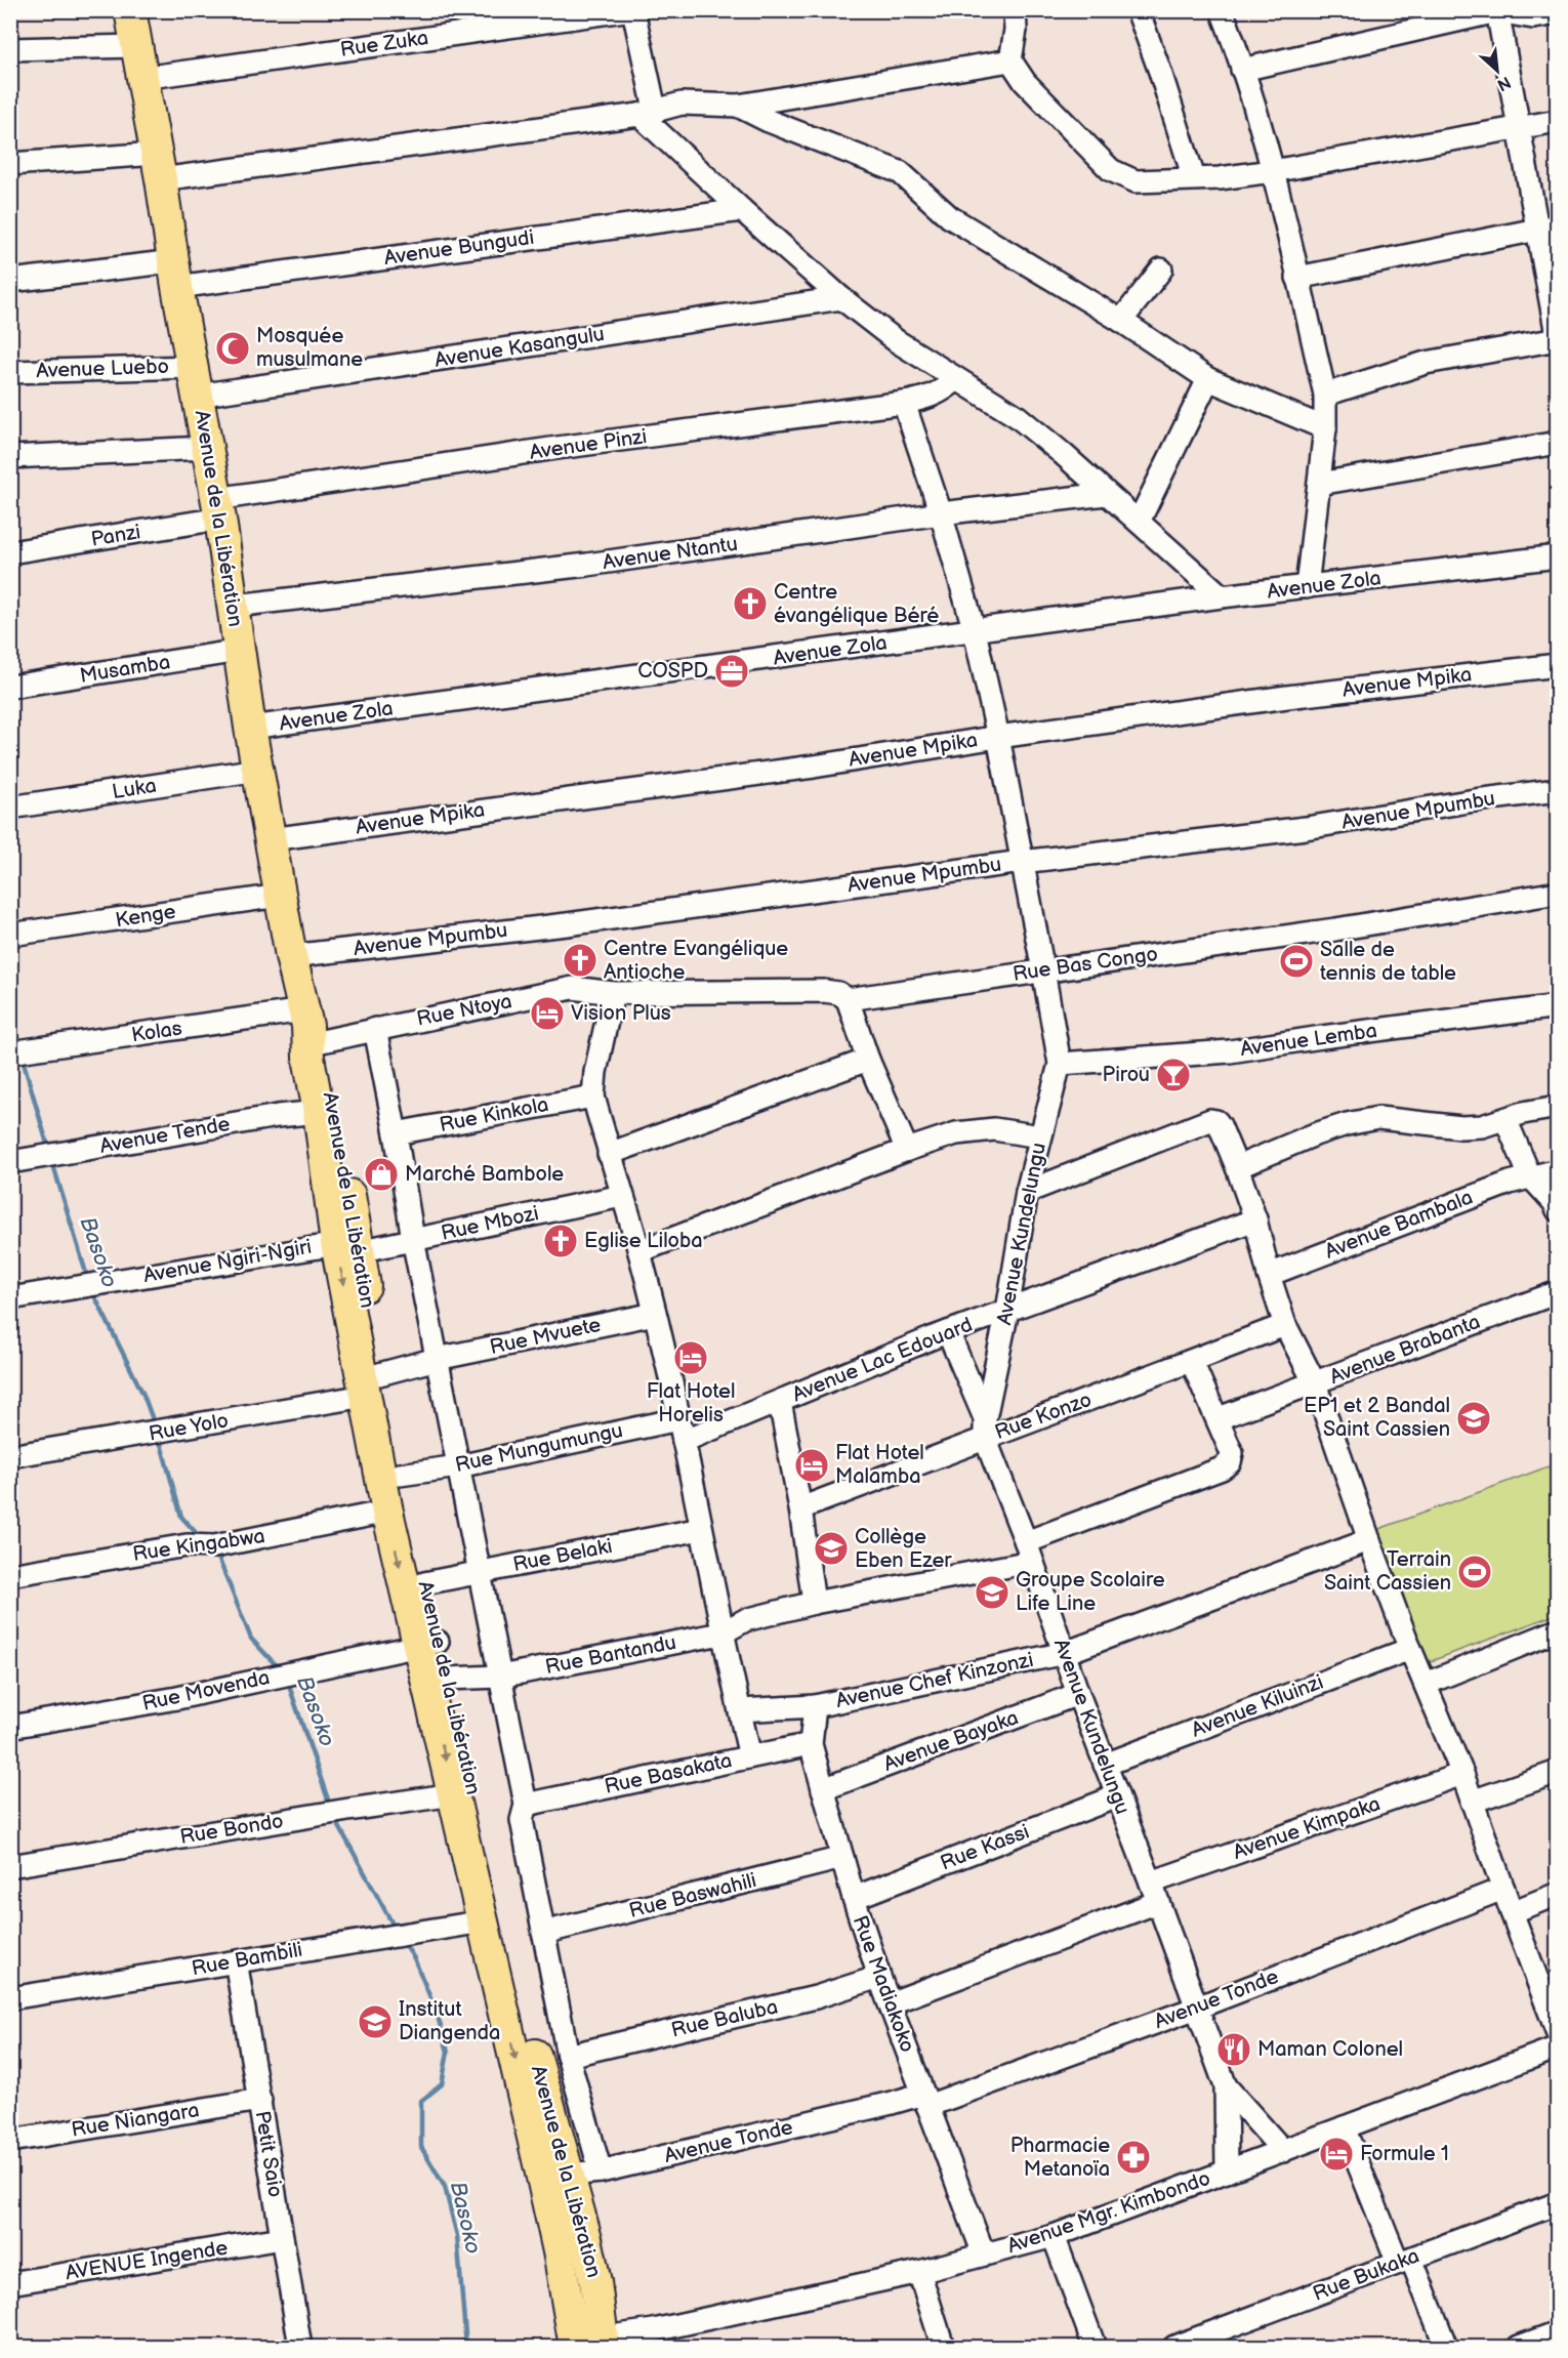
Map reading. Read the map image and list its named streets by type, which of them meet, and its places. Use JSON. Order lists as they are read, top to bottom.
{
  "streets": {
    "highway": ["Avenue de la Libération"],
    "street": [
      "Rue Zuka",
      "Avenue Bungudi",
      "Avenue Kasangulu",
      "Avenue Luebo",
      "Avenue Pinzi",
      "Panzi",
      "Avenue Ntantu",
      "Avenue Zola",
      "Musamba",
      "Avenue Mpika",
      "Luka",
      "Avenue Mpumbu",
      "Kenge",
      "Rue Bas Congo",
      "Rue Ntoya",
      "Kolas",
      "Avenue Lemba",
      "Rue Kinkola",
      "Avenue Tende",
      "Rue Mbozi",
      "Avenue Bambala",
      "Avenue Kundelungu",
      "Avenue Ngiri-Ngiri",
      "Rue Mvuete",
      "Avenue Brabanta",
      "Avenue Lac Edouard",
      "Rue Konzo",
      "Rue Yolo",
      "Rue Mungumungu",
      "Rue Kingabwa",
      "Rue Belaki",
      "Rue Bantandu",
      "Avenue Chef Kinzonzi",
      "Rue Movenda",
      "Avenue Kiluinzi",
      "Avenue Bayaka",
      "Rue Basakata",
      "Avenue Kimpaka",
      "Rue Bondo",
      "Rue Kassi",
      "Rue Baswahili",
      "Rue Bambili",
      "Rue Madiakoko",
      "Avenue Tonde",
      "Rue Baluba",
      "Rue Niangara",
      "Petit Saio",
      "Avenue Mgr. Kimbondo",
      "AVENUE Ingende",
      "Rue Bukaka"
    ]
  },
  "crossings": [
    ["Rue Zuka", "Avenue de la Libération"],
    ["Avenue Bungudi", "Avenue de la Libération"],
    ["Avenue Kasangulu", "Avenue Luebo"],
    ["Avenue Kasangulu", "Avenue de la Libération"],
    ["Avenue Luebo", "Avenue de la Libération"],
    ["Avenue Pinzi", "Avenue de la Libération"],
    ["Avenue Pinzi", "Panzi"],
    ["Avenue de la Libération", "Panzi"],
    ["Avenue de la Libération", "Avenue Ntantu"],
    ["Avenue de la Libération", "Avenue Zola"],
    ["Avenue de la Libération", "Musamba"],
    ["Avenue de la Libération", "Avenue Mpika"],
    ["Avenue de la Libération", "Luka"],
    ["Avenue de la Libération", "Avenue Mpumbu"],
    ["Avenue de la Libération", "Kenge"],
    ["Avenue de la Libération", "Rue Ntoya"],
    ["Avenue de la Libération", "Kolas"],
    ["Avenue de la Libération", "Avenue Tende"],
    ["Avenue de la Libération", "Rue Mbozi"],
    ["Avenue de la Libération", "Avenue Ngiri-Ngiri"],
    ["Avenue de la Libération", "Rue Mvuete"],
    ["Avenue de la Libération", "Rue Yolo"],
    ["Avenue de la Libération", "Rue Mungumungu"],
    ["Avenue de la Libération", "Rue Kingabwa"],
    ["Avenue de la Libération", "Rue Belaki"],
    ["Avenue de la Libération", "Rue Bantandu"],
    ["Avenue de la Libération", "Rue Movenda"],
    ["Avenue de la Libération", "Rue Bondo"],
    ["Avenue de la Libération", "Rue Bambili"],
    ["Avenue de la Libération", "Avenue Tonde"],
    ["Avenue de la Libération", "Avenue Mgr. Kimbondo"],
    ["Rue Bas Congo", "Rue Ntoya"],
    ["Rue Ntoya", "Kolas"],
    ["Avenue Lemba", "Avenue Kundelungu"],
    ["Rue Mbozi", "Avenue Ngiri-Ngiri"],
    ["Avenue Kundelungu", "Avenue Lac Edouard"],
    ["Avenue Kundelungu", "Rue Konzo"],
    ["Avenue Kundelungu", "Rue Bantandu"],
    ["Avenue Kundelungu", "Avenue Chef Kinzonzi"],
    ["Avenue Kundelungu", "Avenue Kiluinzi"],
    ["Avenue Kundelungu", "Avenue Bayaka"],
    ["Avenue Kundelungu", "Avenue Kimpaka"],
    ["Avenue Kundelungu", "Rue Kassi"],
    ["Avenue Kundelungu", "Avenue Tonde"],
    ["Avenue Kundelungu", "Avenue Mgr. Kimbondo"],
    ["Rue Mvuete", "Rue Yolo"],
    ["Avenue Brabanta", "Rue Bantandu"],
    ["Avenue Chef Kinzonzi", "Rue Madiakoko"],
    ["Avenue Bayaka", "Rue Madiakoko"],
    ["Rue Basakata", "Rue Madiakoko"],
    ["Rue Kassi", "Rue Madiakoko"],
    ["Rue Baswahili", "Rue Madiakoko"],
    ["Rue Bambili", "Petit Saio"],
    ["Rue Madiakoko", "Avenue Tonde"],
    ["Rue Madiakoko", "Rue Baluba"],
    ["Rue Madiakoko", "Avenue Mgr. Kimbondo"],
    ["Rue Niangara", "Petit Saio"],
    ["Petit Saio", "AVENUE Ingende"]
  ],
  "water": ["Basoko"],
  "places": {
    "mosque": ["Mosquée musulmane"],
    "church": ["Centre évangélique Béré", "Centre Evangélique Antioche", "Eglise Liloba"],
    "office": ["COSPD"],
    "sports": ["Salle de tennis de table", "Terrain Saint Cassien"],
    "hotel": [
      "Vision Plus",
      "Flat Hotel Horelis",
      "Flat Hotel Malamba",
      "Formule 1"
    ],
    "bar": ["Pirou"],
    "shop": ["Marché Bambole"],
    "school or university": [
      "EP1 et 2 Bandal Saint Cassien",
      "Collège Eben Ezer",
      "Groupe Scolaire Life Line",
      "Institut Diangenda"
    ],
    "restaurant": ["Maman Colonel"],
    "pharmacy": ["Pharmacie Metanoïa"]
  },
  "north": "bottom right"
}
